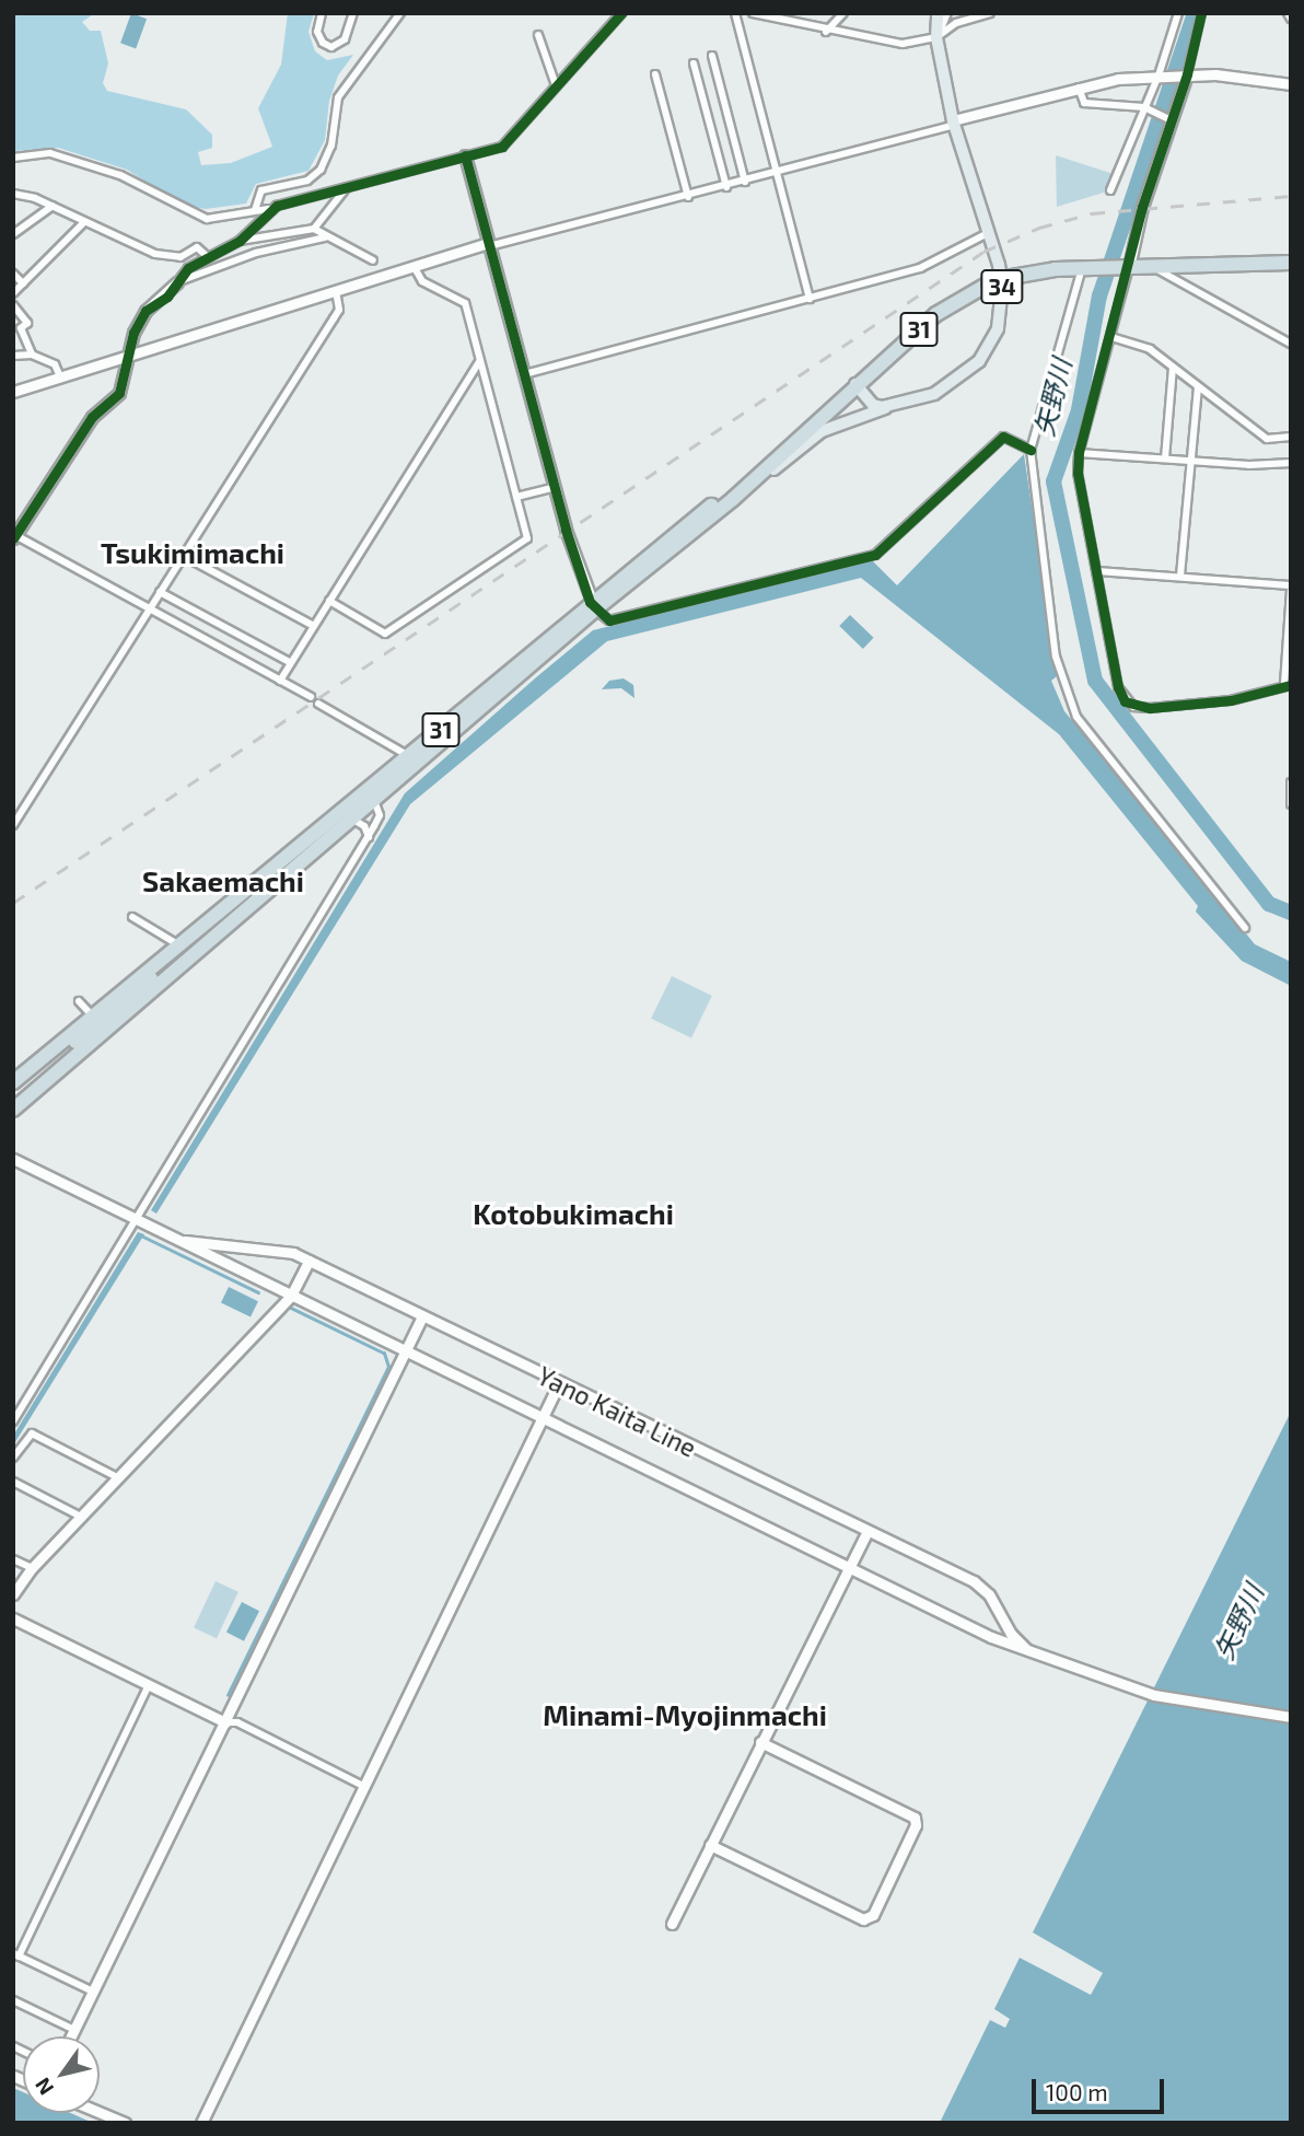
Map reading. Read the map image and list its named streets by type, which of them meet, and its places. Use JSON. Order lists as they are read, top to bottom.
{
  "streets": {
    "highway": ["31"],
    "main road": ["34"],
    "street": ["Yano Kaita Line"]
  },
  "crossings": [
    ["34", "31"]
  ],
  "districts": [
    "Tsukimimachi",
    "Sakaemachi",
    "Kotobukimachi",
    "Minami-Myojinmachi"
  ],
  "water": ["矢野川"],
  "scale_bar": "100 m",
  "north": "bottom left"
}
